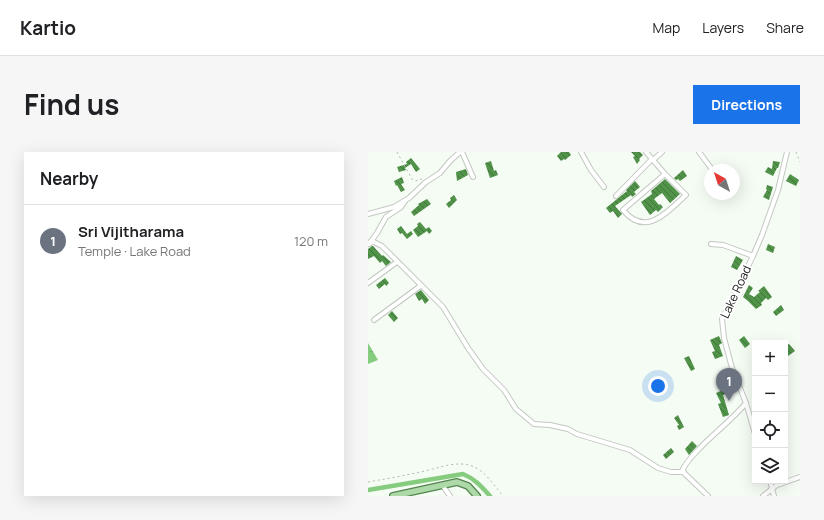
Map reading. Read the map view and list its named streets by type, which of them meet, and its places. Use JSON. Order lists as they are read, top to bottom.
{
  "streets": {
    "street": ["Lake Road"]
  },
  "north": "top left",
  "page": {
    "header": "Kartio",
    "nav": ["Map", "Layers", "Share"],
    "title": "Find us",
    "buttons": "Directions",
    "heading": "Nearby",
    "list": [
      {
        "mark": "1",
        "name": "Sri Vijitharama",
        "note": "Temple · Lake Road",
        "value": "120 m"
      }
    ],
    "map_buttons": ["+", "−"],
    "pins": "1"
  }
}
